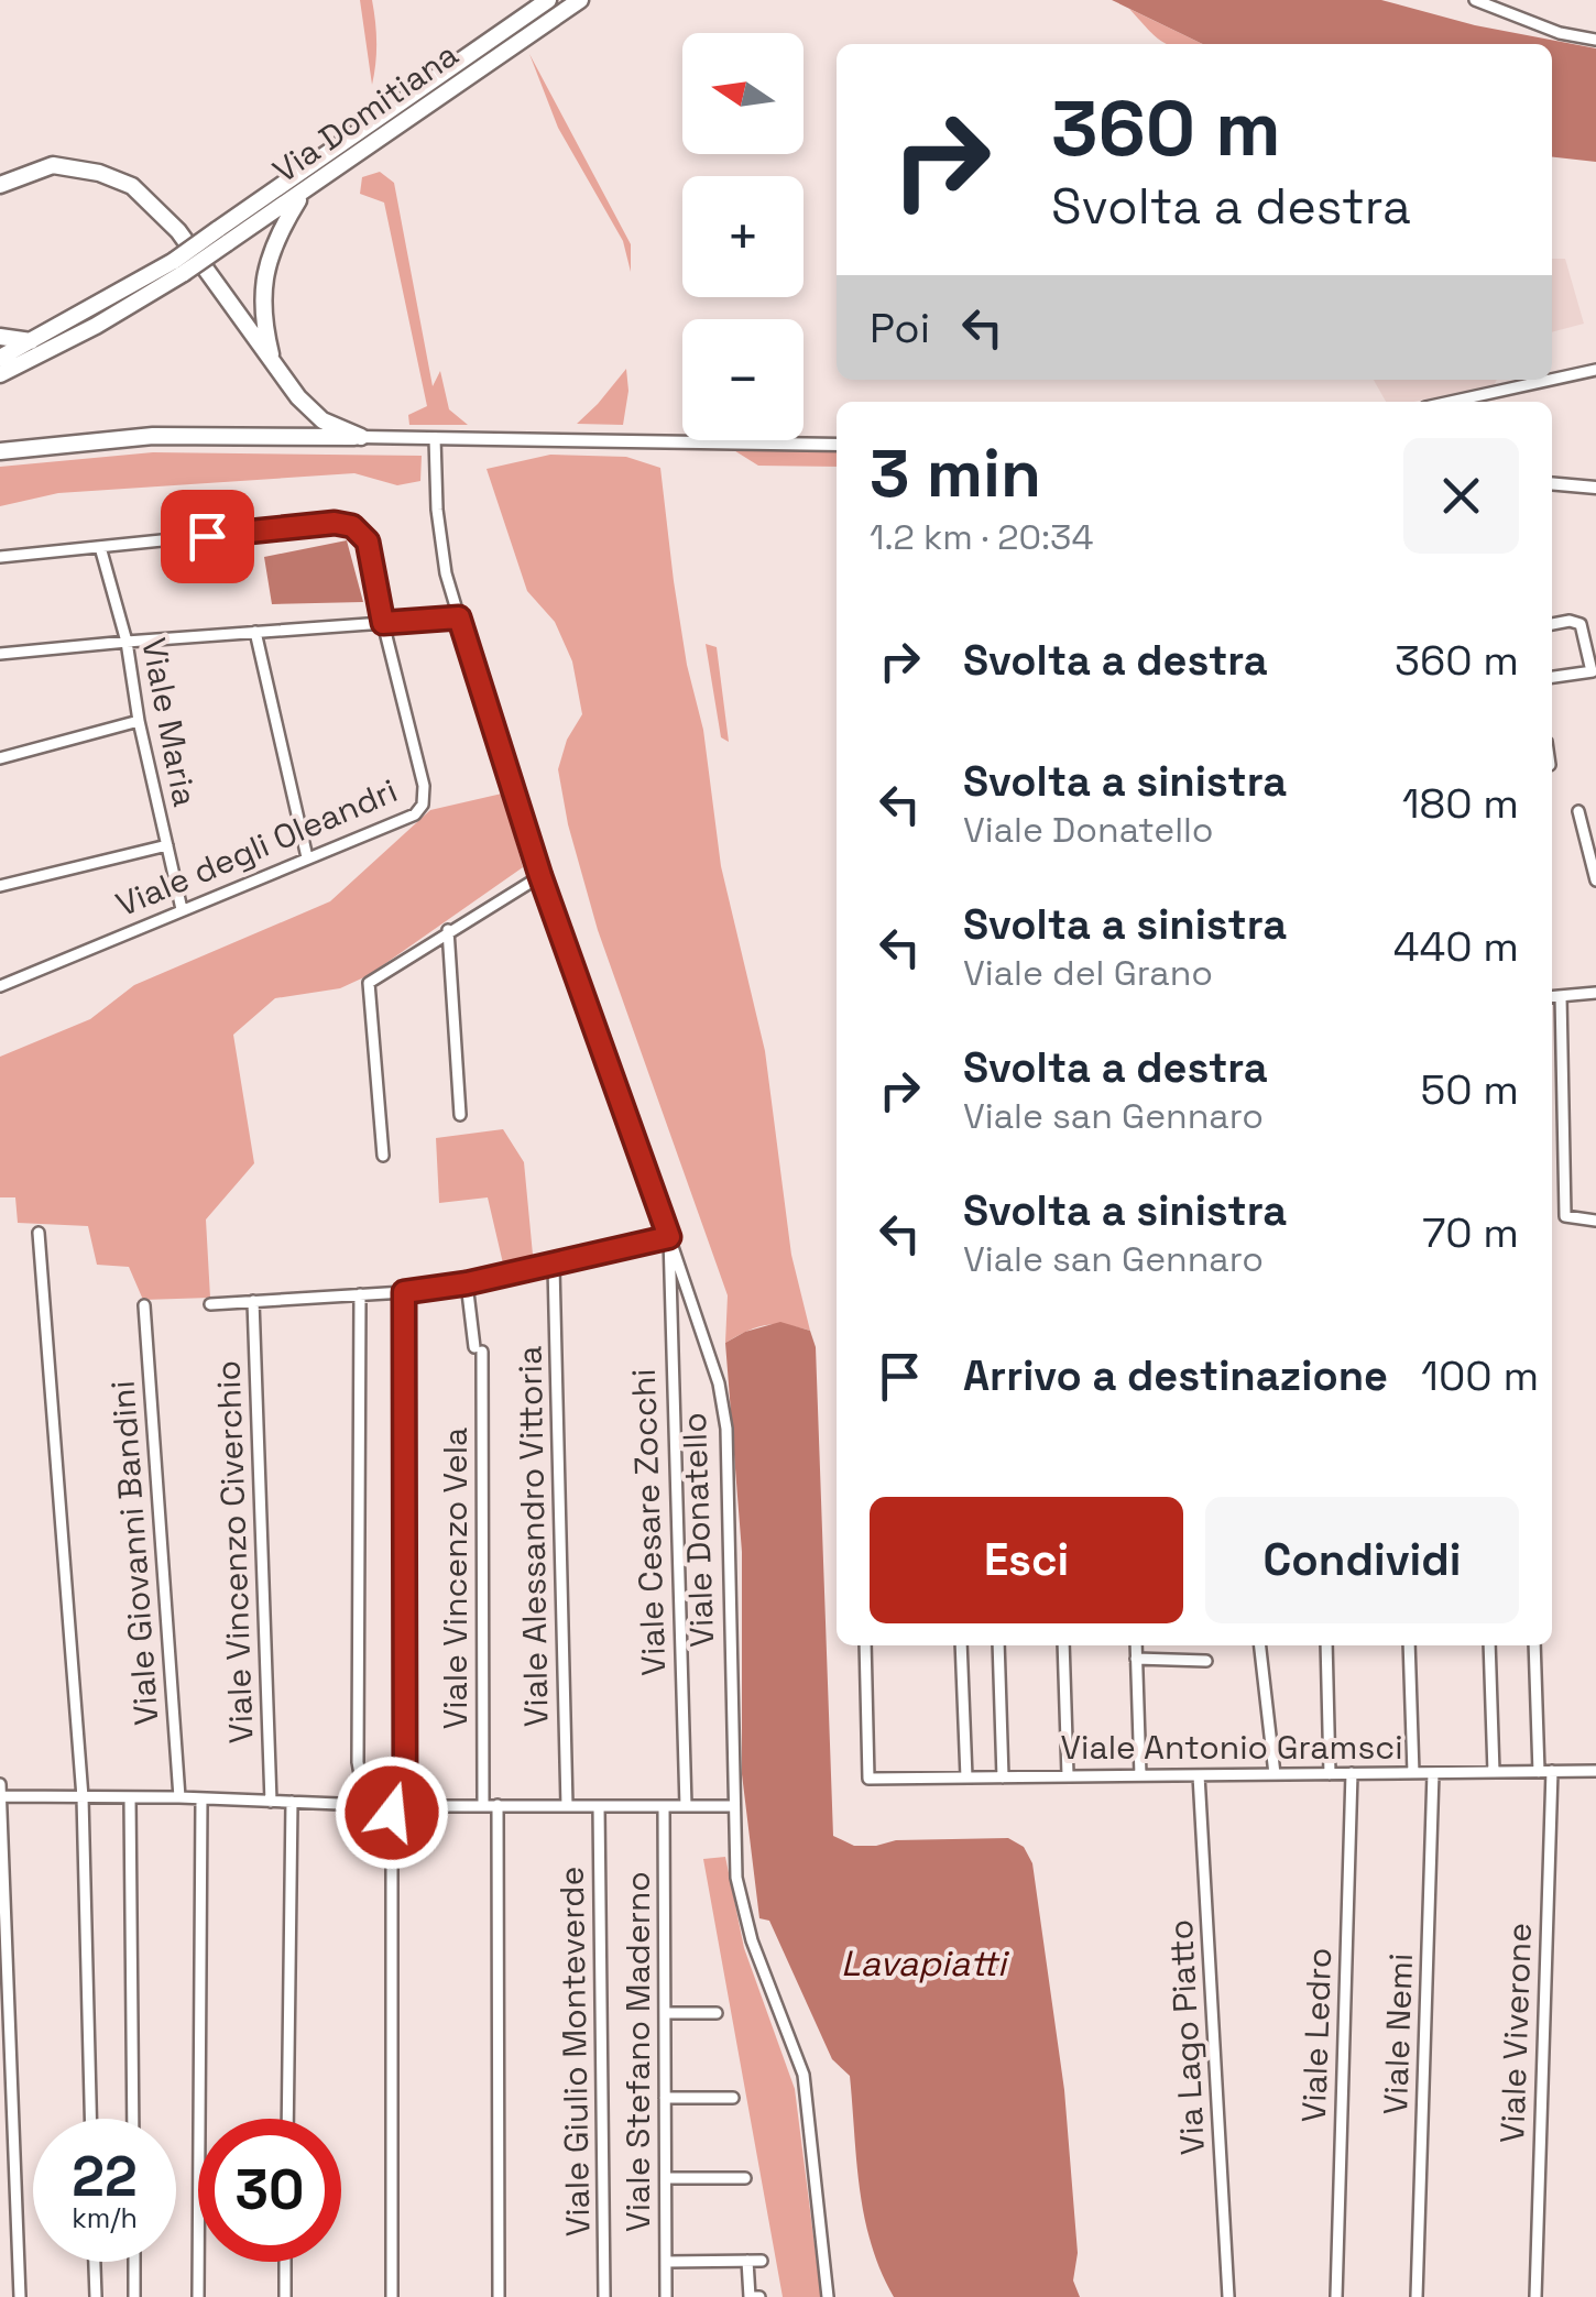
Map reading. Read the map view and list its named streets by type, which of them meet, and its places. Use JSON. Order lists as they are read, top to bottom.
{
  "streets": {
    "highway": ["Via Domitiana"],
    "street": [
      "Viale Maria",
      "Viale degli Oleandri",
      "Viale Cesare Zocchi",
      "Viale Donatello",
      "Viale Alessandro Vittoria",
      "Viale Vincenzo Civerchio",
      "Viale Giovanni Bandini",
      "Viale Vincenzo Vela",
      "Viale Antonio Gramsci",
      "Viale Viverone",
      "Viale Nemi",
      "Viale Ledro",
      "Via Lago Piatto",
      "Viale Giulio Monteverde",
      "Viale Stefano Maderno"
    ]
  },
  "crossings": [
    ["Viale Maria", "Viale degli Oleandri"],
    ["Viale Cesare Zocchi", "Viale Donatello"],
    ["Viale Antonio Gramsci", "Viale Viverone"],
    ["Viale Antonio Gramsci", "Viale Nemi"],
    ["Viale Antonio Gramsci", "Viale Ledro"],
    ["Viale Antonio Gramsci", "Via Lago Piatto"]
  ],
  "water": ["Lavapiatti"],
  "north": "left",
  "page": {
    "map_buttons": ["+", "−"],
    "turn": ["360 m", "Svolta a destra"],
    "then": "Poi",
    "heading": ["3 min", "1.2 km · 20:34"],
    "list": [
      {
        "name": "Svolta a destra",
        "value": "360 m"
      },
      {
        "name": "Svolta a sinistra",
        "note": "Viale Donatello",
        "value": "180 m"
      },
      {
        "name": "Svolta a sinistra",
        "note": "Viale del Grano",
        "value": "440 m"
      },
      {
        "name": "Svolta a destra",
        "note": "Viale san Gennaro",
        "value": "50 m"
      },
      {
        "name": "Svolta a sinistra",
        "note": "Viale san Gennaro",
        "value": "70 m"
      },
      {
        "name": "Arrivo a destinazione",
        "value": "100 m"
      }
    ],
    "buttons": ["Esci", "Condividi"],
    "speed": "22 km/h",
    "limit": "30"
  }
}
